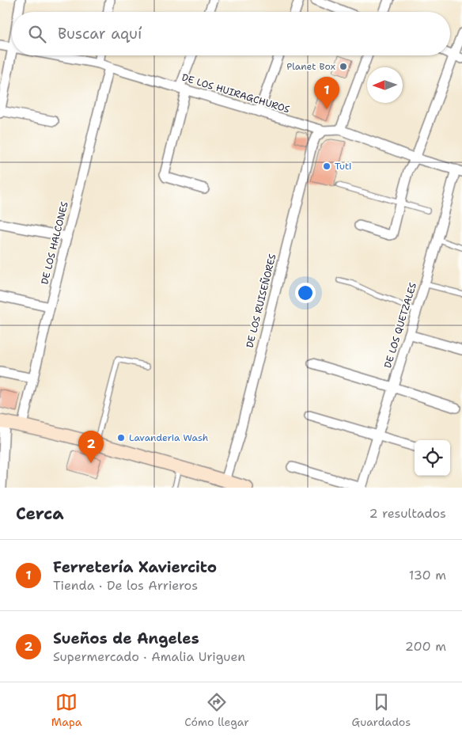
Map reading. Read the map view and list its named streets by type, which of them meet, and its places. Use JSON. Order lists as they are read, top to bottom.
{
  "streets": {
    "street": [
      "DE LOS HUIRAGCHUROS",
      "DE LOS HALCONES",
      "DE LOS RUISEÑORES",
      "DE LOS QUETZALES"
    ]
  },
  "crossings": [
    ["DE LOS HUIRAGCHUROS", "DE LOS HALCONES"],
    ["DE LOS HUIRAGCHUROS", "DE LOS RUISEÑORES"],
    ["DE LOS HUIRAGCHUROS", "DE LOS QUETZALES"]
  ],
  "places": ["Planet Box", "Tuti", "Lavanderia Wash"],
  "north": "left",
  "page": {
    "search": "Buscar aquí",
    "pins": ["1", "2"],
    "heading": ["Cerca", "2 resultados"],
    "list": [
      {
        "mark": "1",
        "name": "Ferretería Xaviercito",
        "note": "Tienda · De los Arrieros",
        "value": "130 m"
      },
      {
        "mark": "2",
        "name": "Sueños de Angeles",
        "note": "Supermercado · Amalia Uriguen",
        "value": "200 m"
      }
    ],
    "nav": ["Mapa", "Cómo llegar", "Guardados"]
  }
}
